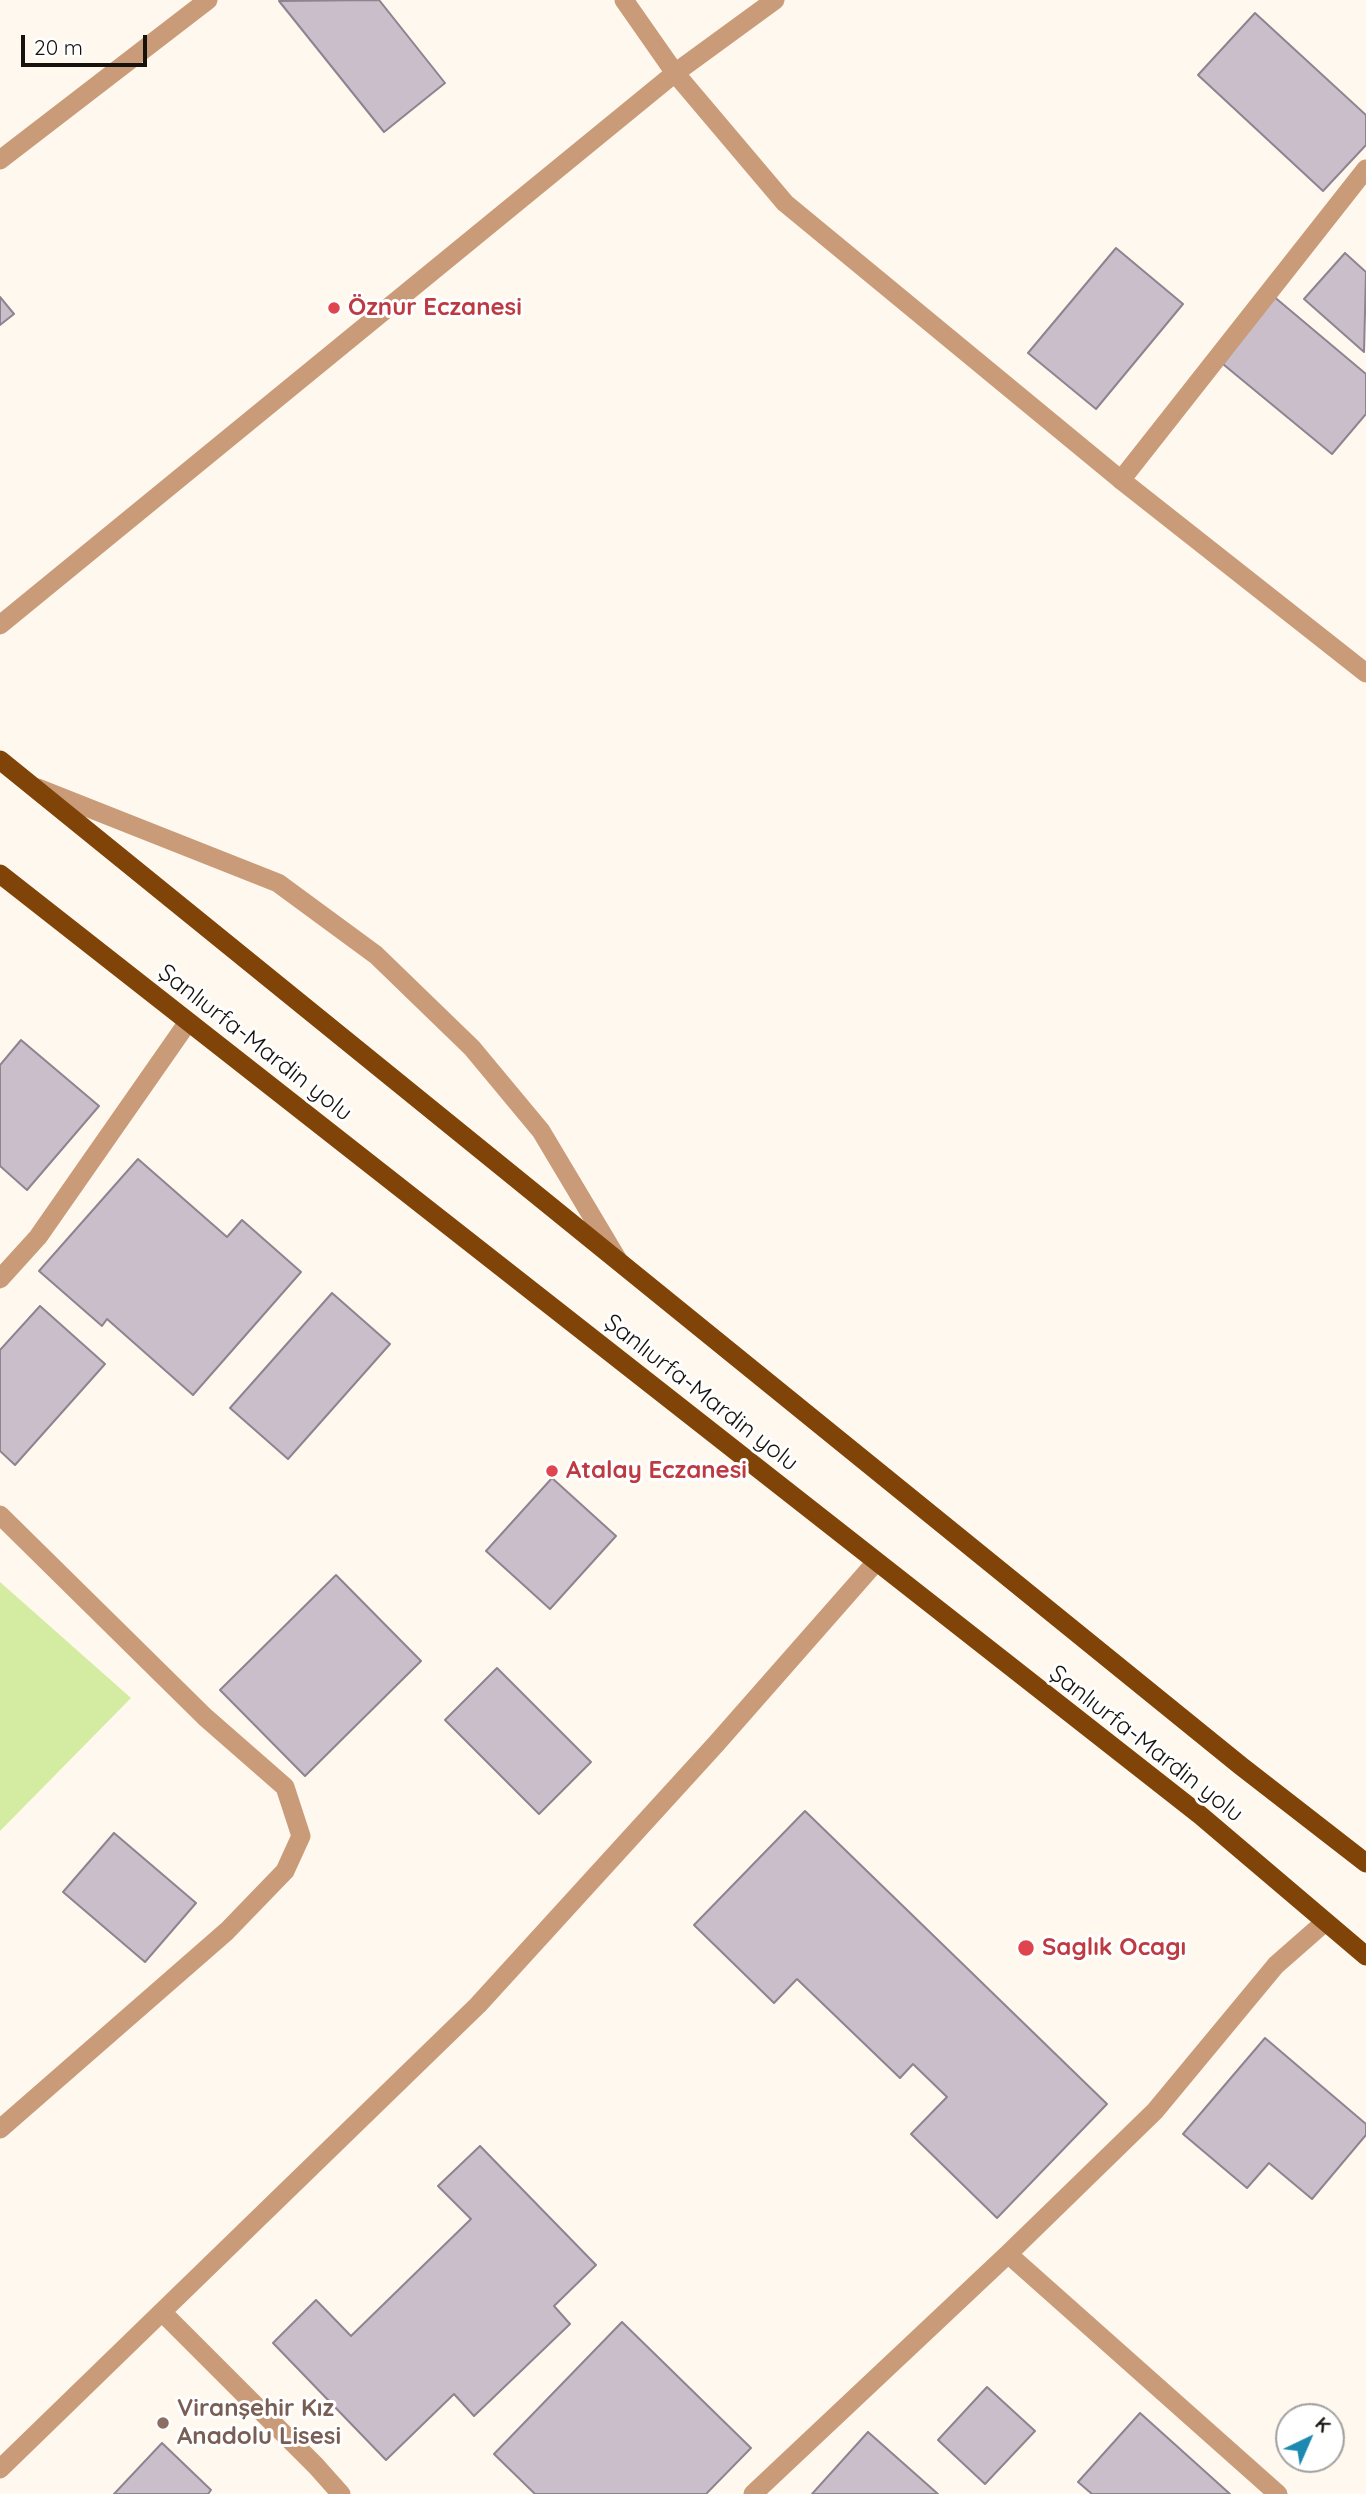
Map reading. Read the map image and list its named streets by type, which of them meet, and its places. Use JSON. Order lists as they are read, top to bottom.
{
  "streets": {
    "highway": ["Şanlıurfa-Mardin yolu"]
  },
  "places": [
    "Öznur Eczanesi",
    "Atalay Eczanesi",
    "Saglık Ocagı",
    "Viranşehir Kız Anadolu Lisesi"
  ],
  "scale_bar": "20 m",
  "north": "top right"
}
